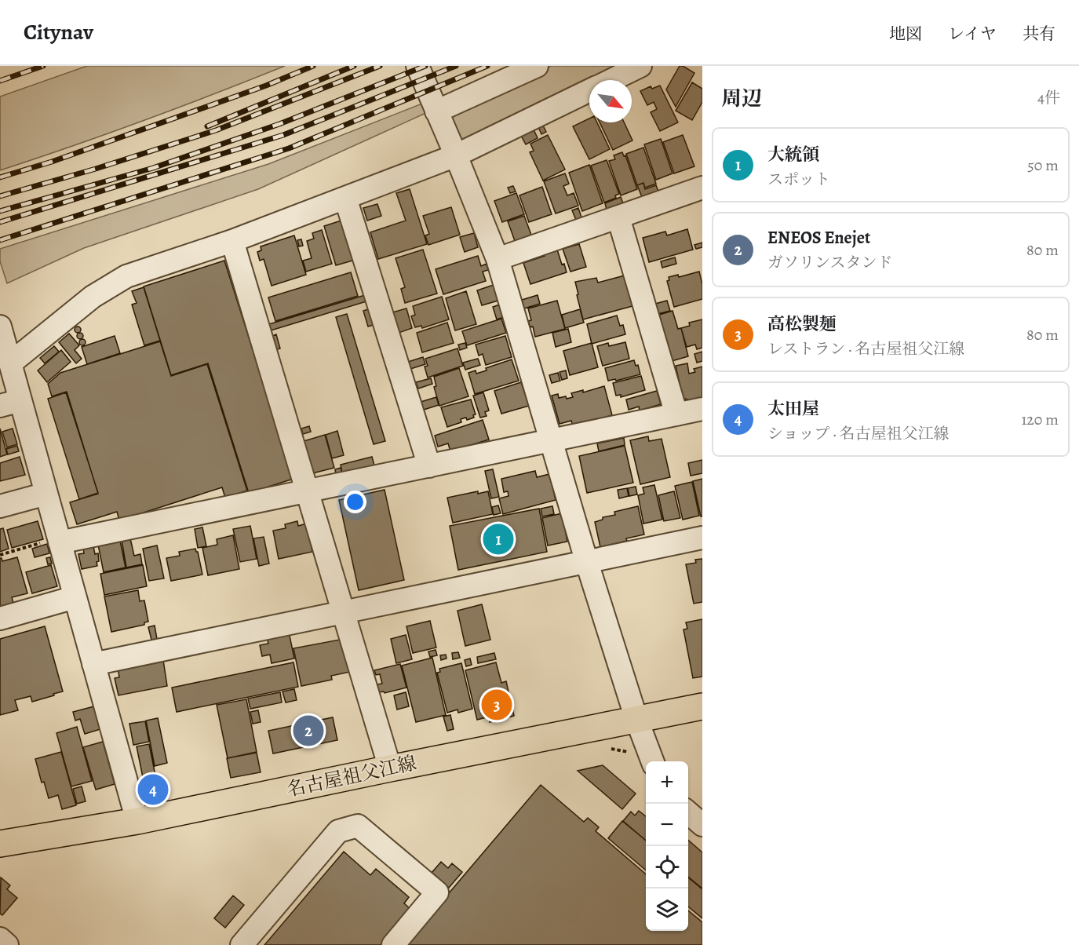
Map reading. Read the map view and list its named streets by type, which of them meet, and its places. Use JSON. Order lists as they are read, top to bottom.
{
  "streets": {
    "main road": ["名古屋祖父江線"]
  },
  "north": "bottom right",
  "page": {
    "header": "Citynav",
    "nav": ["地図", "レイヤ", "共有"],
    "heading": ["周辺", "4件"],
    "list": [
      {
        "mark": "1",
        "name": "大統領",
        "note": "スポット",
        "value": "50 m"
      },
      {
        "mark": "2",
        "name": "ENEOS Enejet",
        "note": "ガソリンスタンド",
        "value": "80 m"
      },
      {
        "mark": "3",
        "name": "高松製麺",
        "note": "レストラン · 名古屋祖父江線",
        "value": "80 m"
      },
      {
        "mark": "4",
        "name": "太田屋",
        "note": "ショップ · 名古屋祖父江線",
        "value": "120 m"
      }
    ],
    "pins": [
      "1",
      "3",
      "2",
      "4"
    ],
    "map_buttons": ["+", "−"]
  }
}
